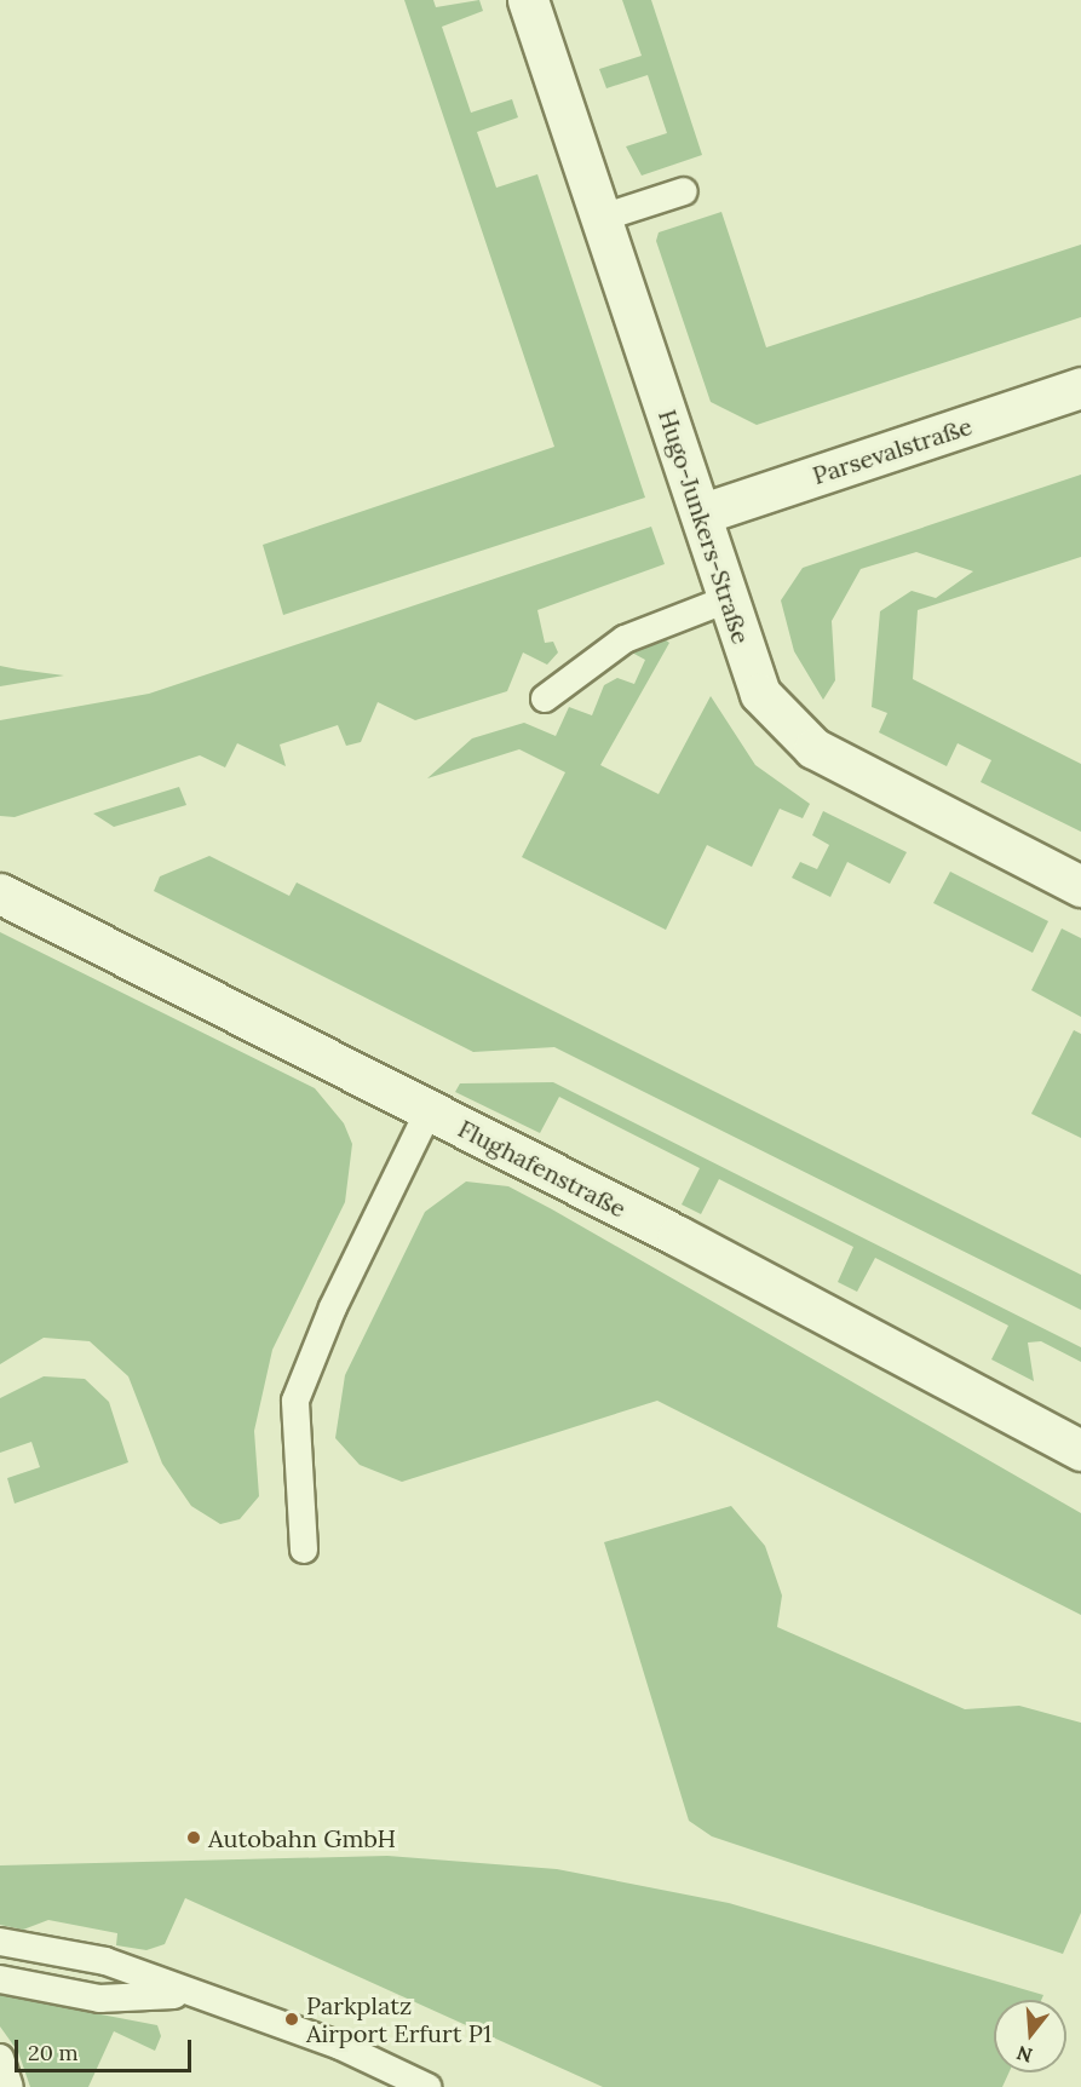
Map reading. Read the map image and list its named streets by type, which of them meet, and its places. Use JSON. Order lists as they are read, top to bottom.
{
  "streets": {
    "street": ["Parsevalstraße", "Hugo-Junkers-Straße", "Flughafenstraße"]
  },
  "crossings": [
    ["Parsevalstraße", "Hugo-Junkers-Straße"]
  ],
  "places": ["Autobahn GmbH", "Parkplatz Airport Erfurt P1"],
  "scale_bar": "20 m",
  "north": "bottom"
}
